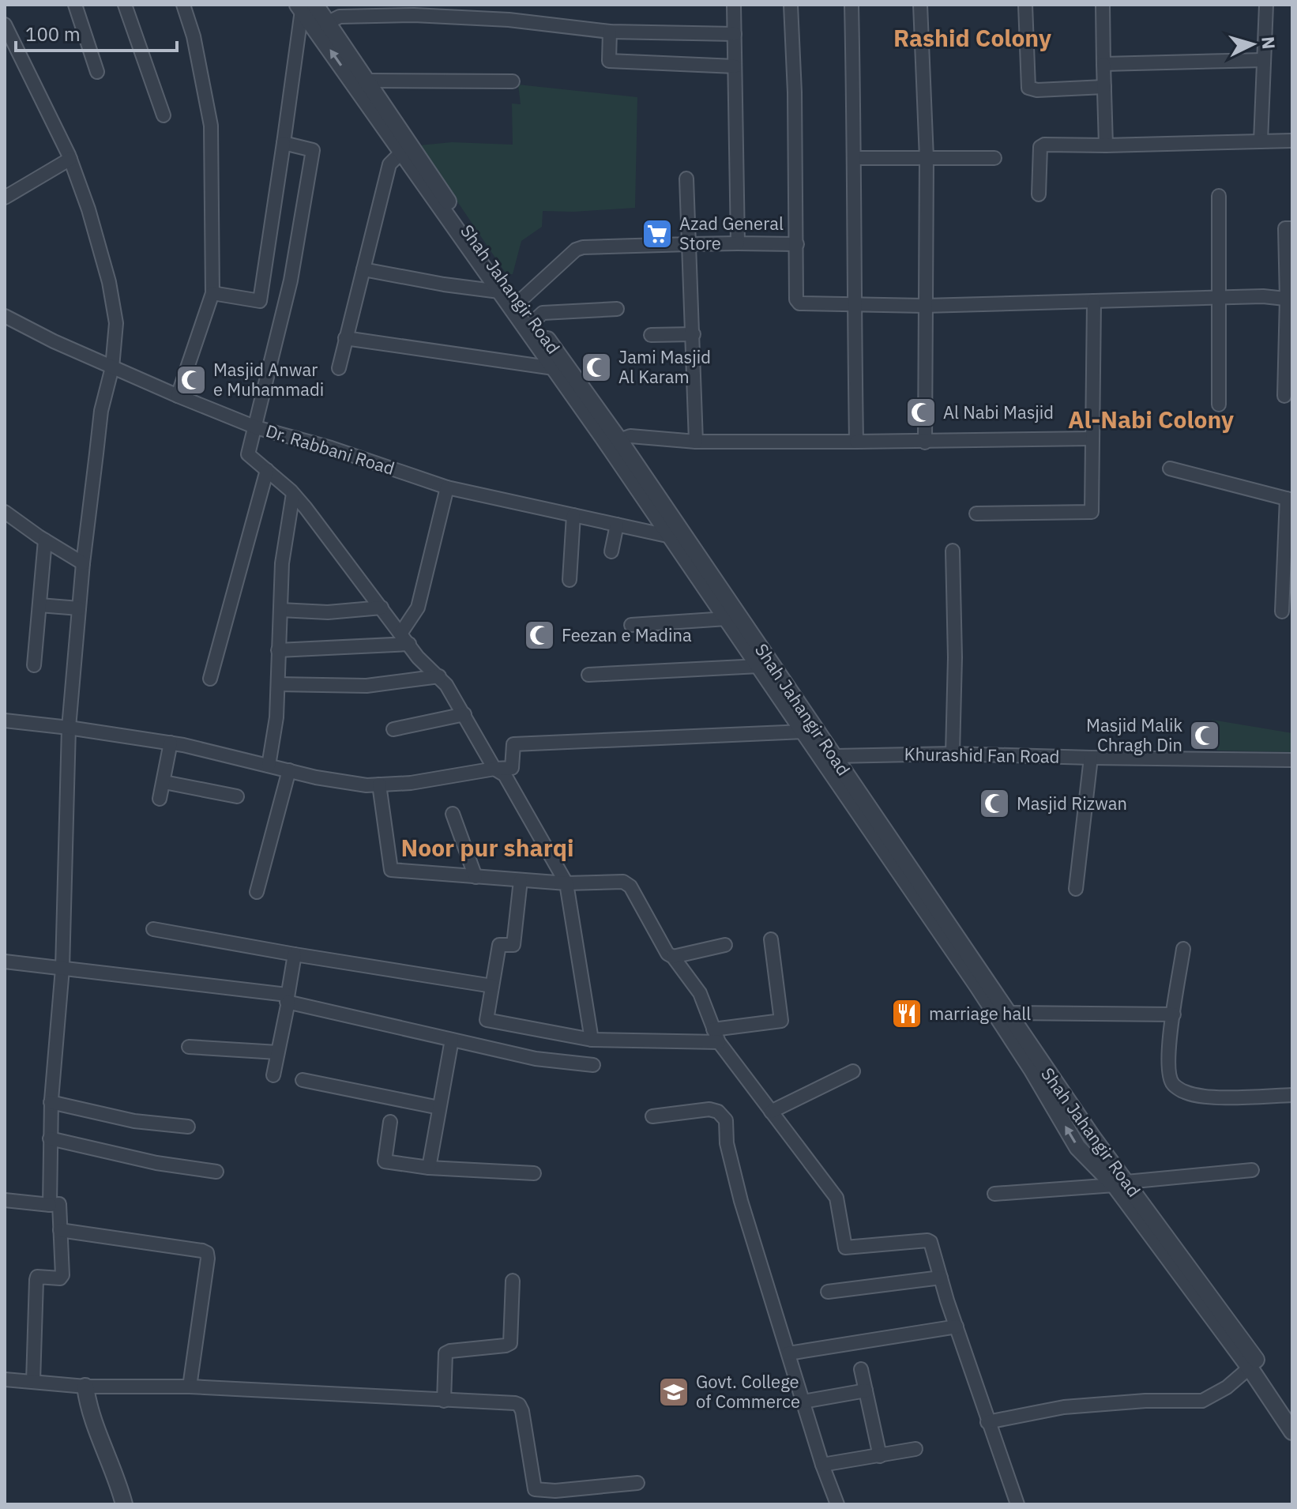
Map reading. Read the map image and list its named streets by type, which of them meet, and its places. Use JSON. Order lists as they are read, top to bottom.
{
  "streets": {
    "street": ["Shah Jahangir Road", "Dr. Rabbani Road", "Khurashid Fan Road"]
  },
  "crossings": [
    ["Shah Jahangir Road", "Dr. Rabbani Road"],
    ["Shah Jahangir Road", "Khurashid Fan Road"]
  ],
  "districts": ["Rashid Colony", "Al-Nabi Colony", "Noor pur sharqi"],
  "places": {
    "supermarket": ["Azad General Store"],
    "mosque": [
      "Jami Masjid Al Karam",
      "Masjid Anwar e Muhammadi",
      "Al Nabi Masjid",
      "Feezan e Madina",
      "Masjid Malik Chragh Din",
      "Masjid Rizwan"
    ],
    "restaurant": ["marriage hall"],
    "school or university": ["Govt. College of Commerce"]
  },
  "scale_bar": "100 m",
  "north": "right"
}
